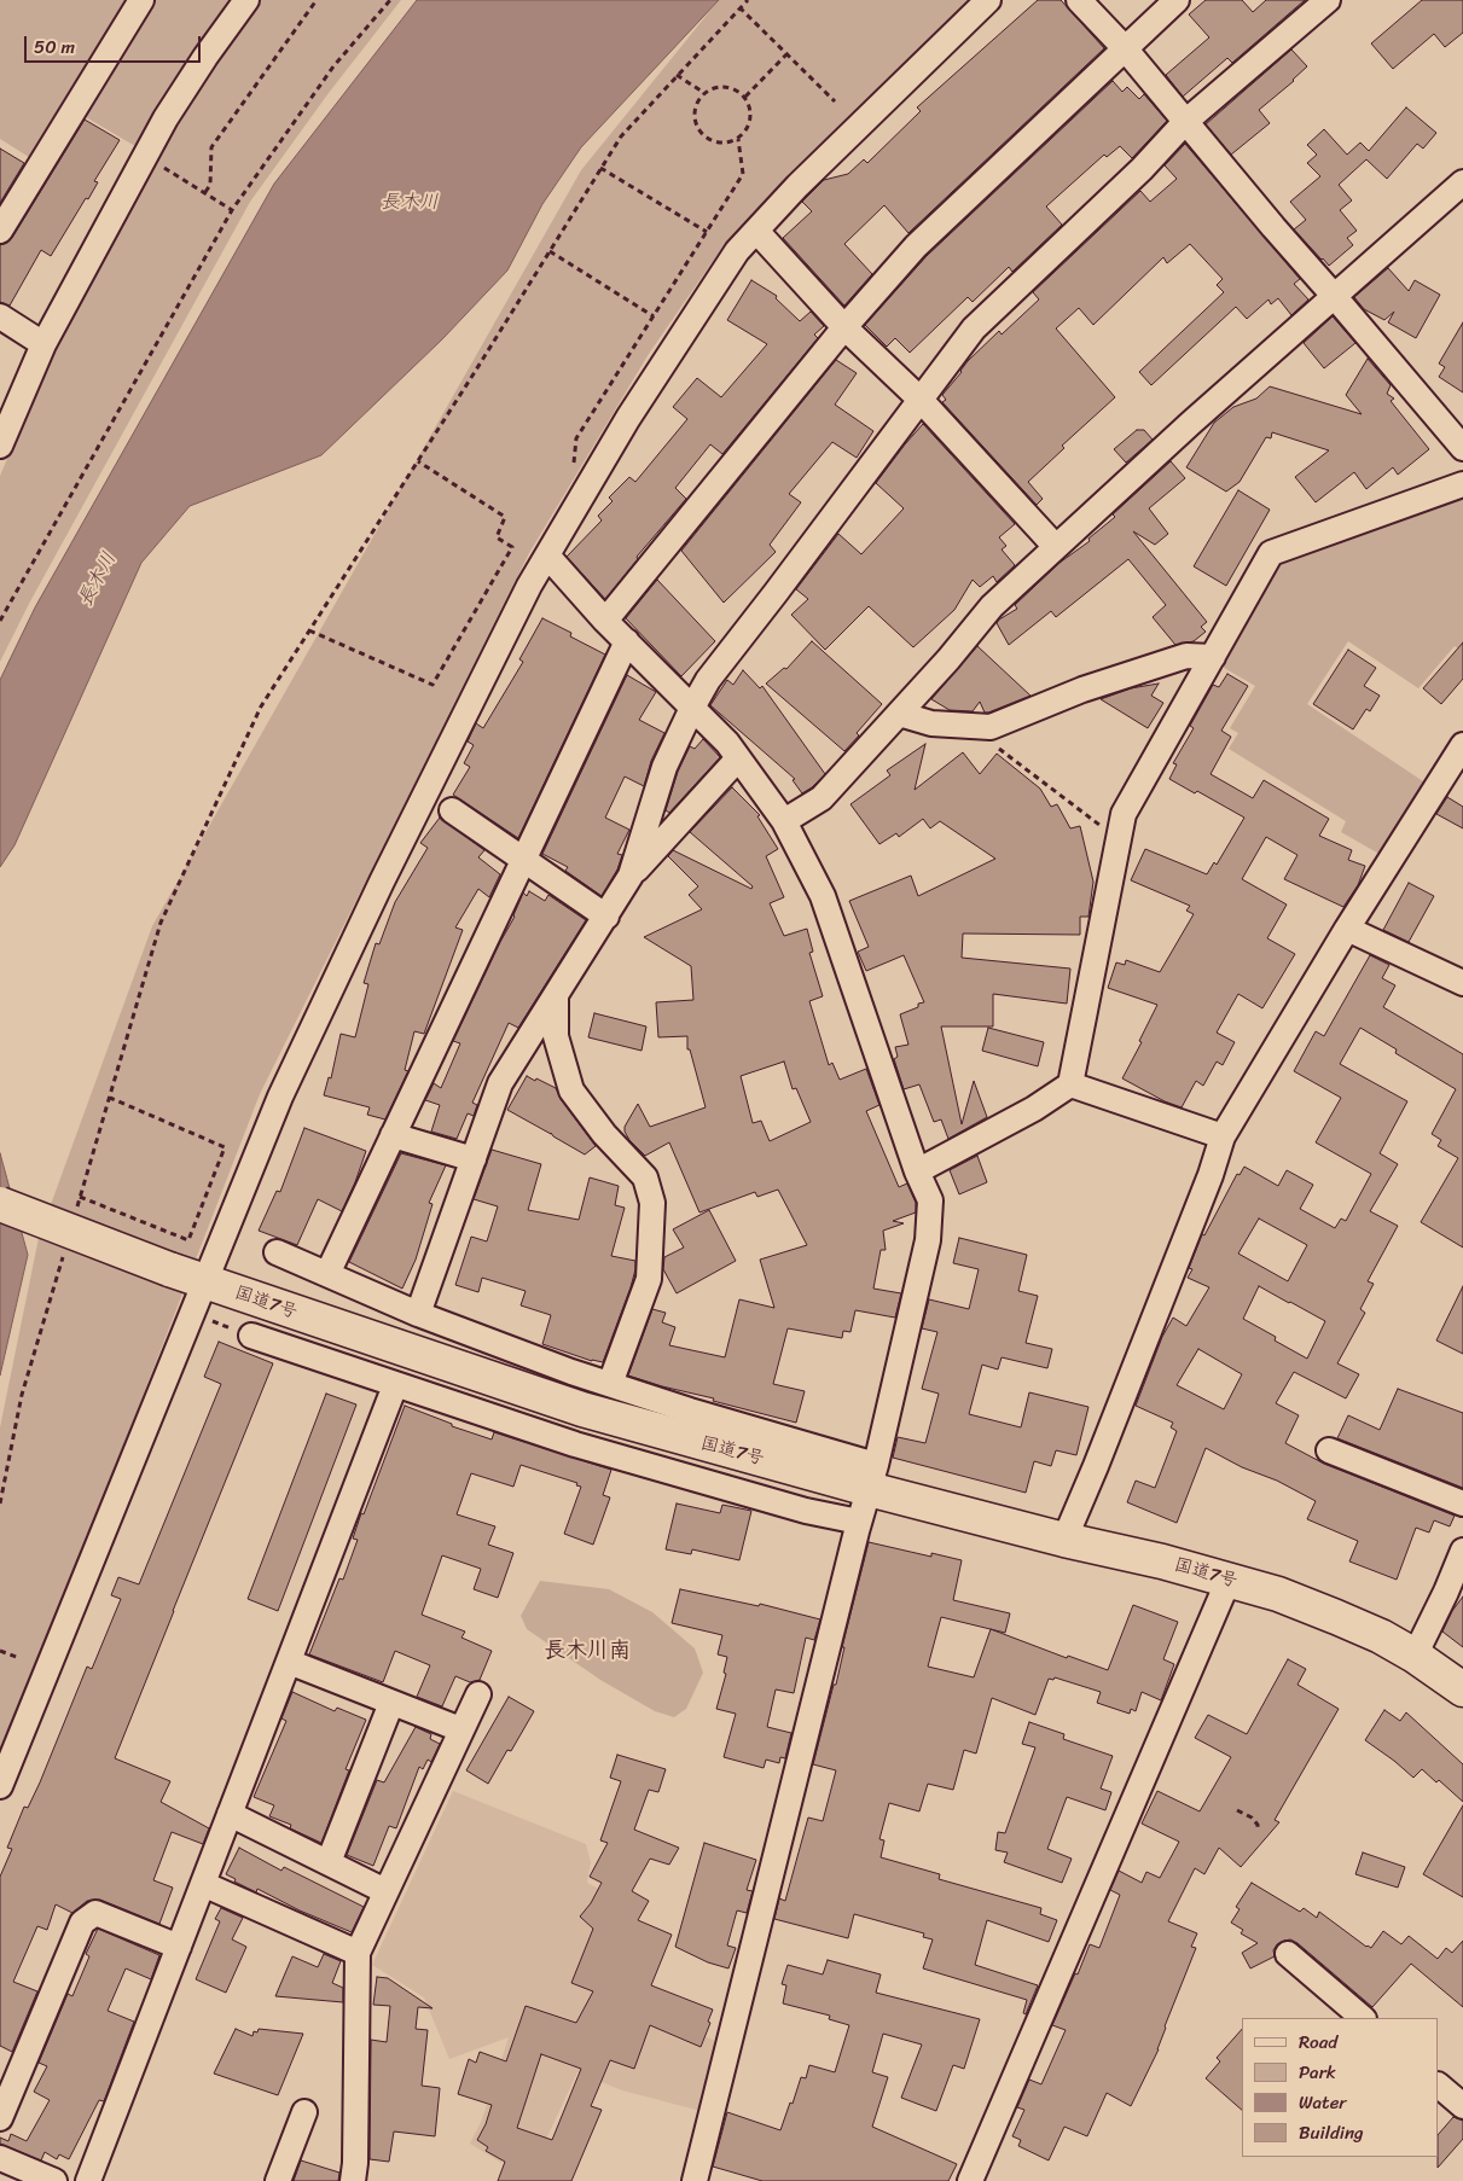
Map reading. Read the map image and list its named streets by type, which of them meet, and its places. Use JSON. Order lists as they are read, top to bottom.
{
  "streets": {
    "highway": ["国道7号"]
  },
  "districts": ["長木川南"],
  "water": ["長木川"],
  "legend": [
    "Road",
    "Park",
    "Water",
    "Building"
  ],
  "scale_bar": "50 m"
}
